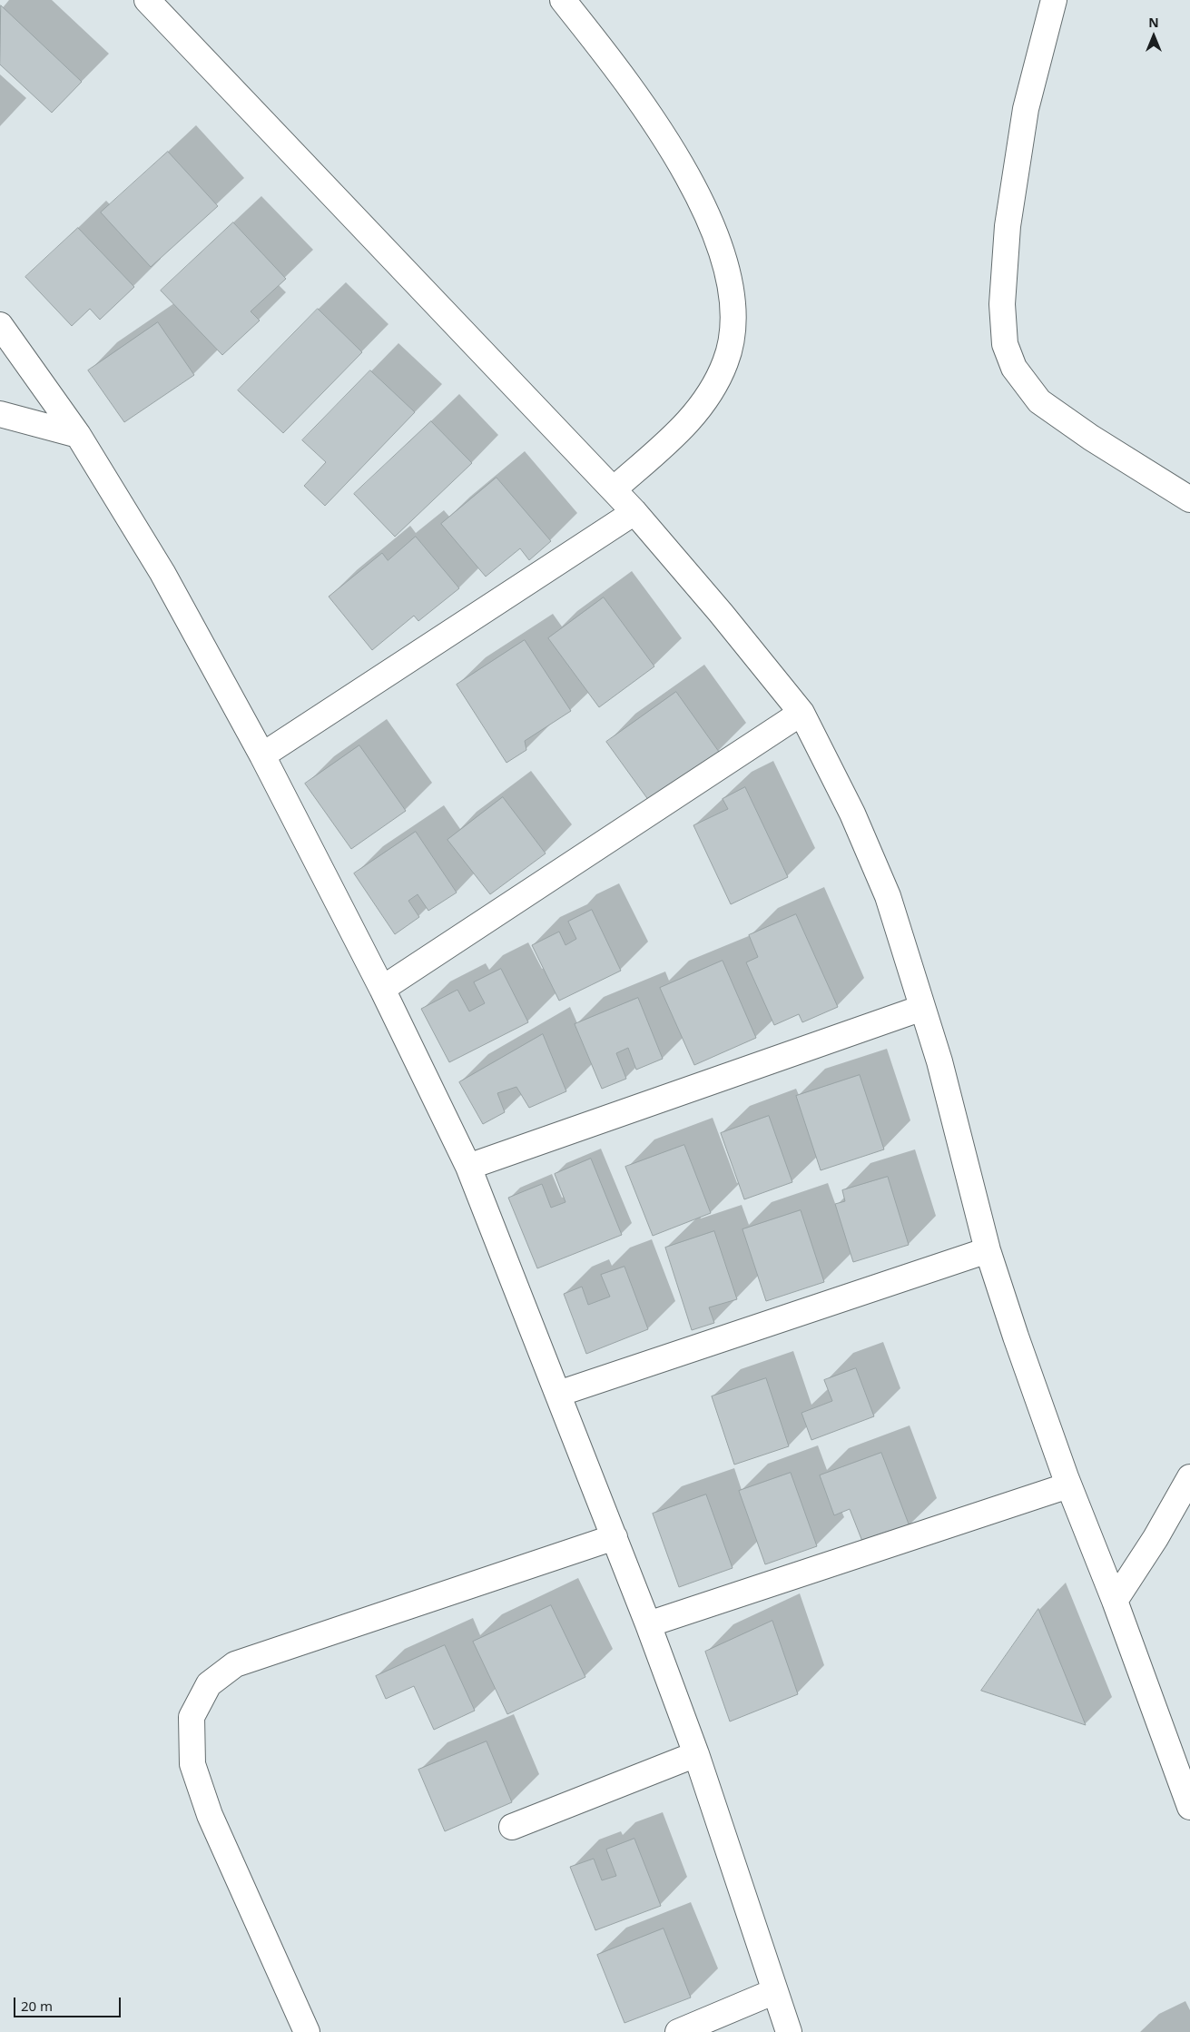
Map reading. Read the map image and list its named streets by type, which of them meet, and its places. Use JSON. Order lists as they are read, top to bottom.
{
  "scale_bar": "20 m",
  "north": "top"
}
